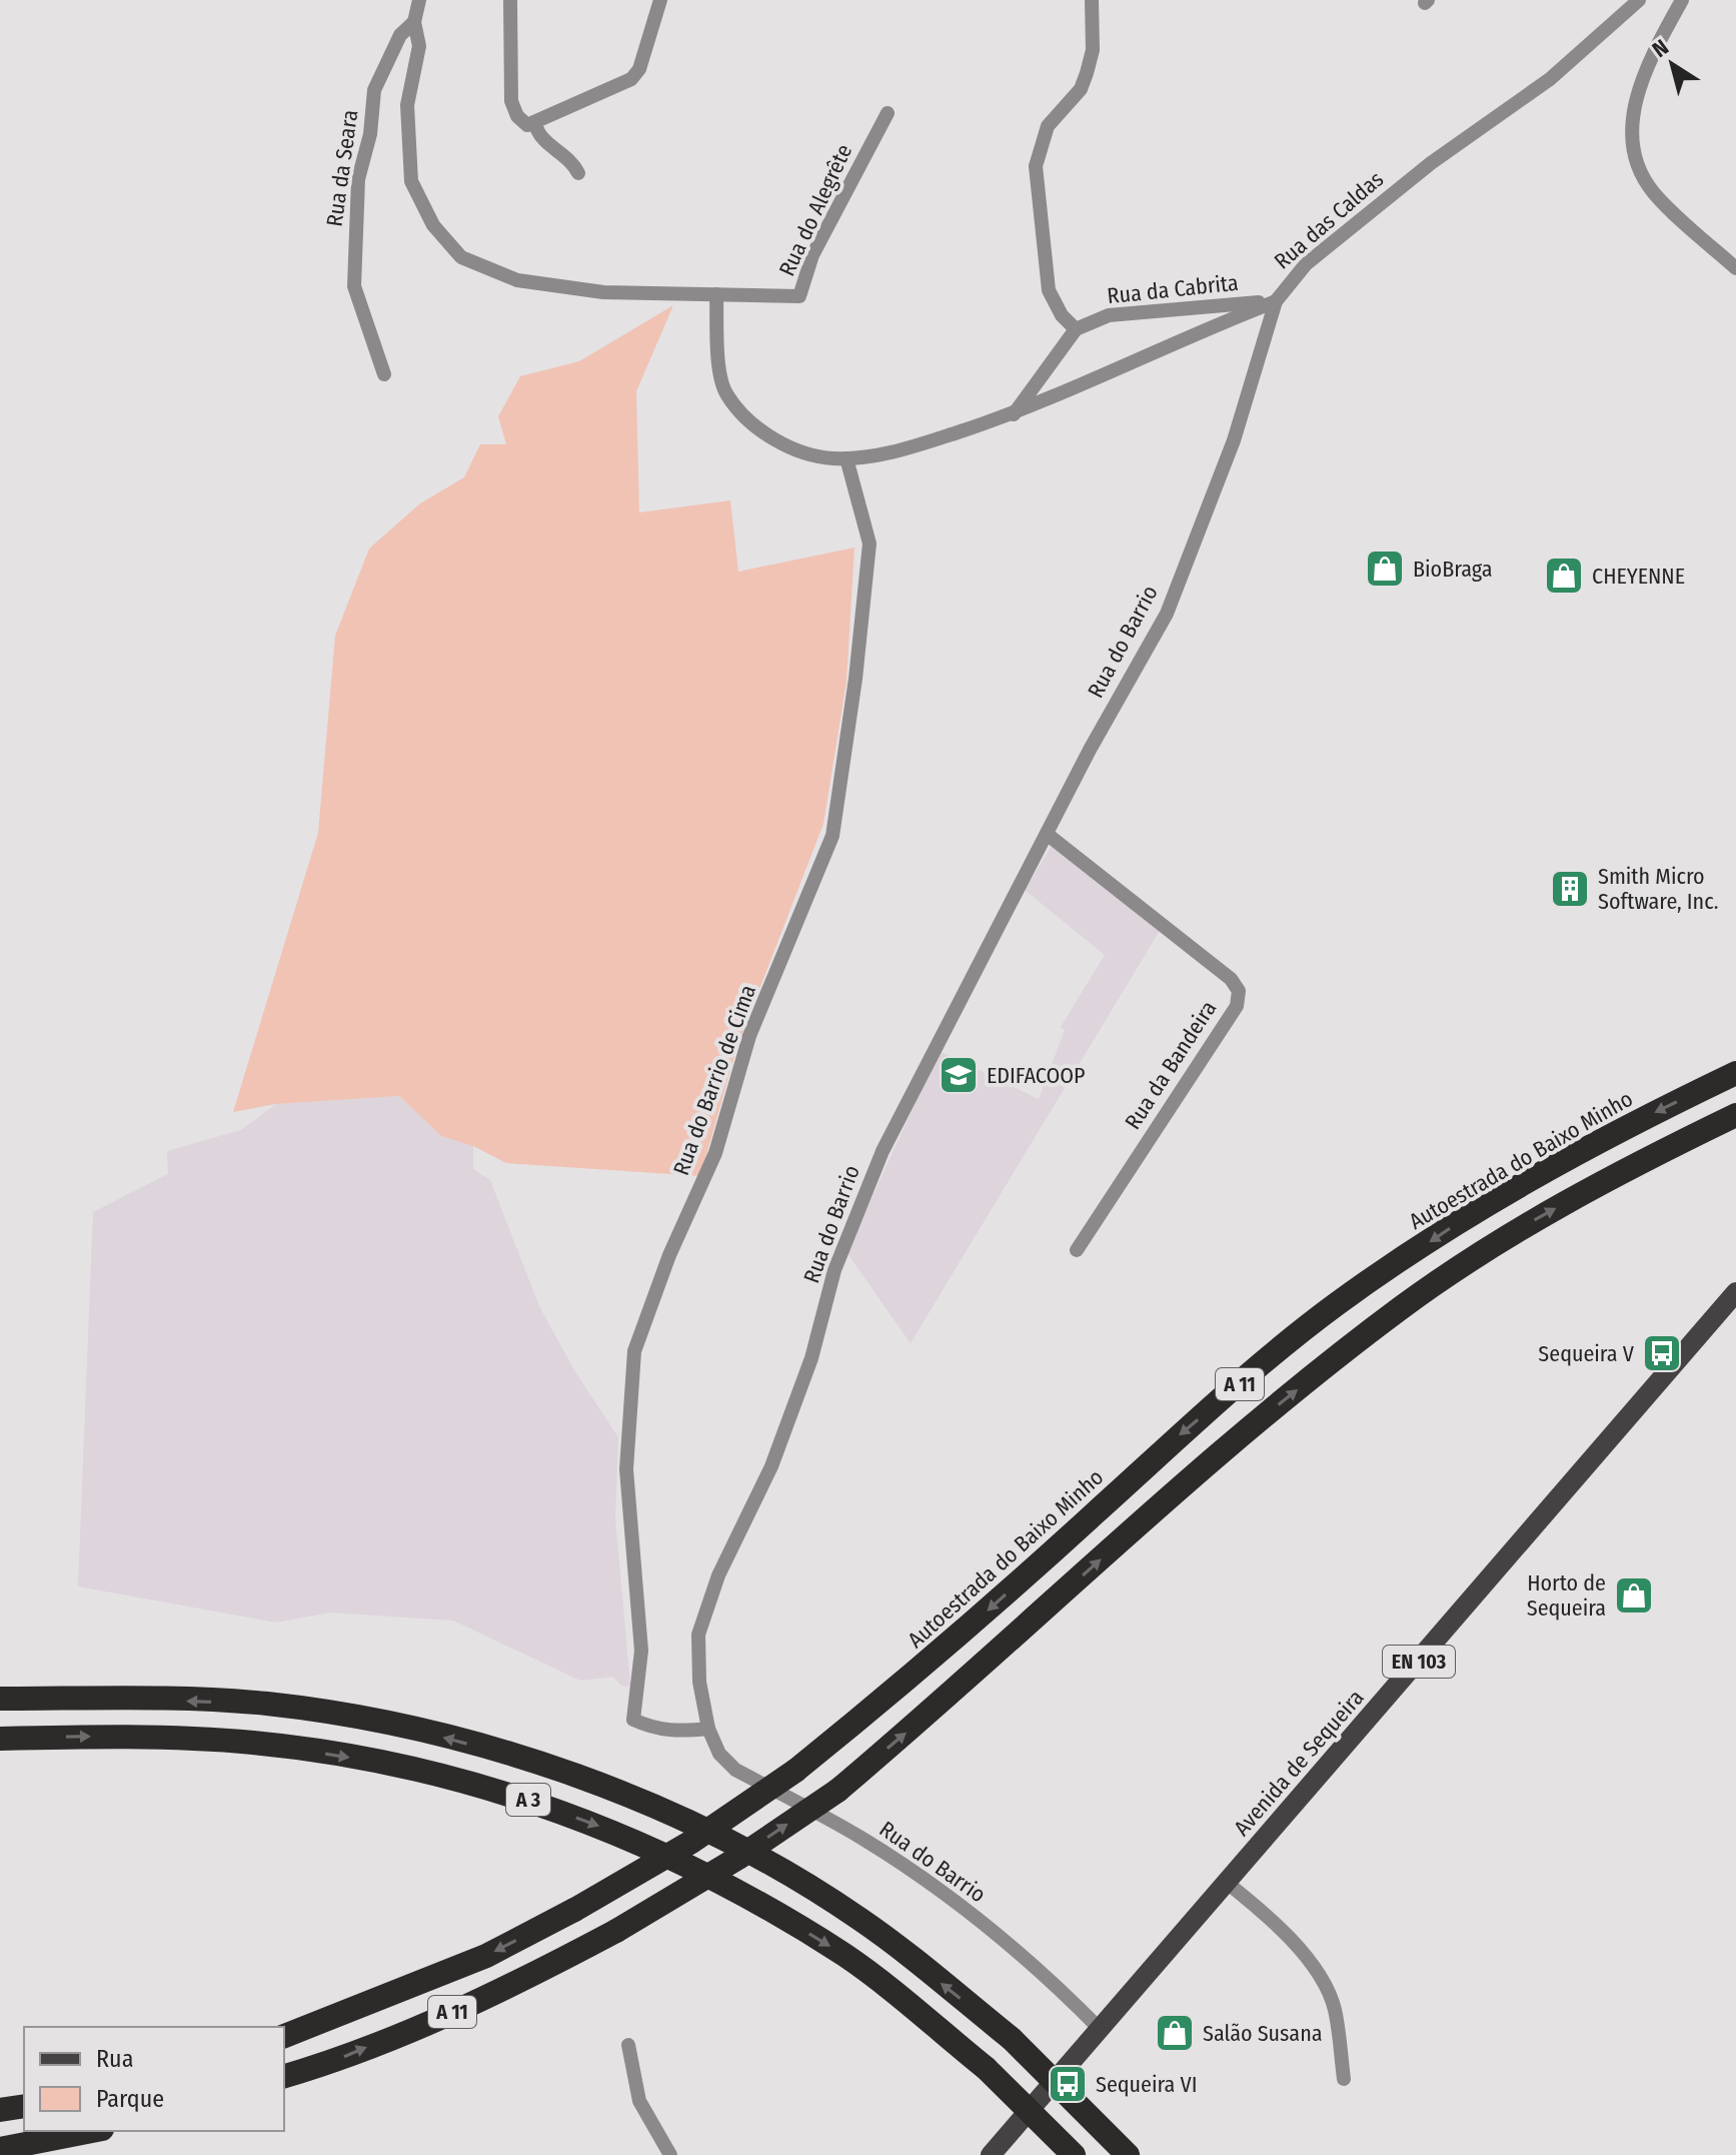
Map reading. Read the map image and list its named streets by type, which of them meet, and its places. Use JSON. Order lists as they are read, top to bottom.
{
  "streets": {
    "highway": ["Autoestrada do Baixo Minho", "A 11", "A 3"],
    "main road": ["EN 103", "Avenida de Sequeira"],
    "street": [
      "Rua da Seara",
      "Rua do Alegrête",
      "Rua das Caldas",
      "Rua da Cabrita",
      "Rua do Barrio",
      "Rua da Bandeira",
      "Rua do Barrio de Cima"
    ]
  },
  "crossings": [
    ["Rua da Seara", "Rua do Alegrête"],
    ["Rua das Caldas", "Rua da Cabrita"],
    ["Rua das Caldas", "Rua do Barrio"],
    ["Rua da Cabrita", "Rua do Barrio"],
    ["Rua do Barrio", "Rua da Bandeira"],
    ["Rua do Barrio", "Rua do Barrio de Cima"],
    ["Rua do Barrio", "Avenida de Sequeira"]
  ],
  "places": {
    "shop": [
      "BioBraga",
      "CHEYENNE",
      "Horto de Sequeira",
      "Salão Susana"
    ],
    "building": ["Smith Micro Software, Inc."],
    "school or university": ["EDIFACOOP"],
    "bus stop": ["Sequeira V", "Sequeira VI"]
  },
  "legend": ["Rua", "Parque"],
  "north": "top left"
}
